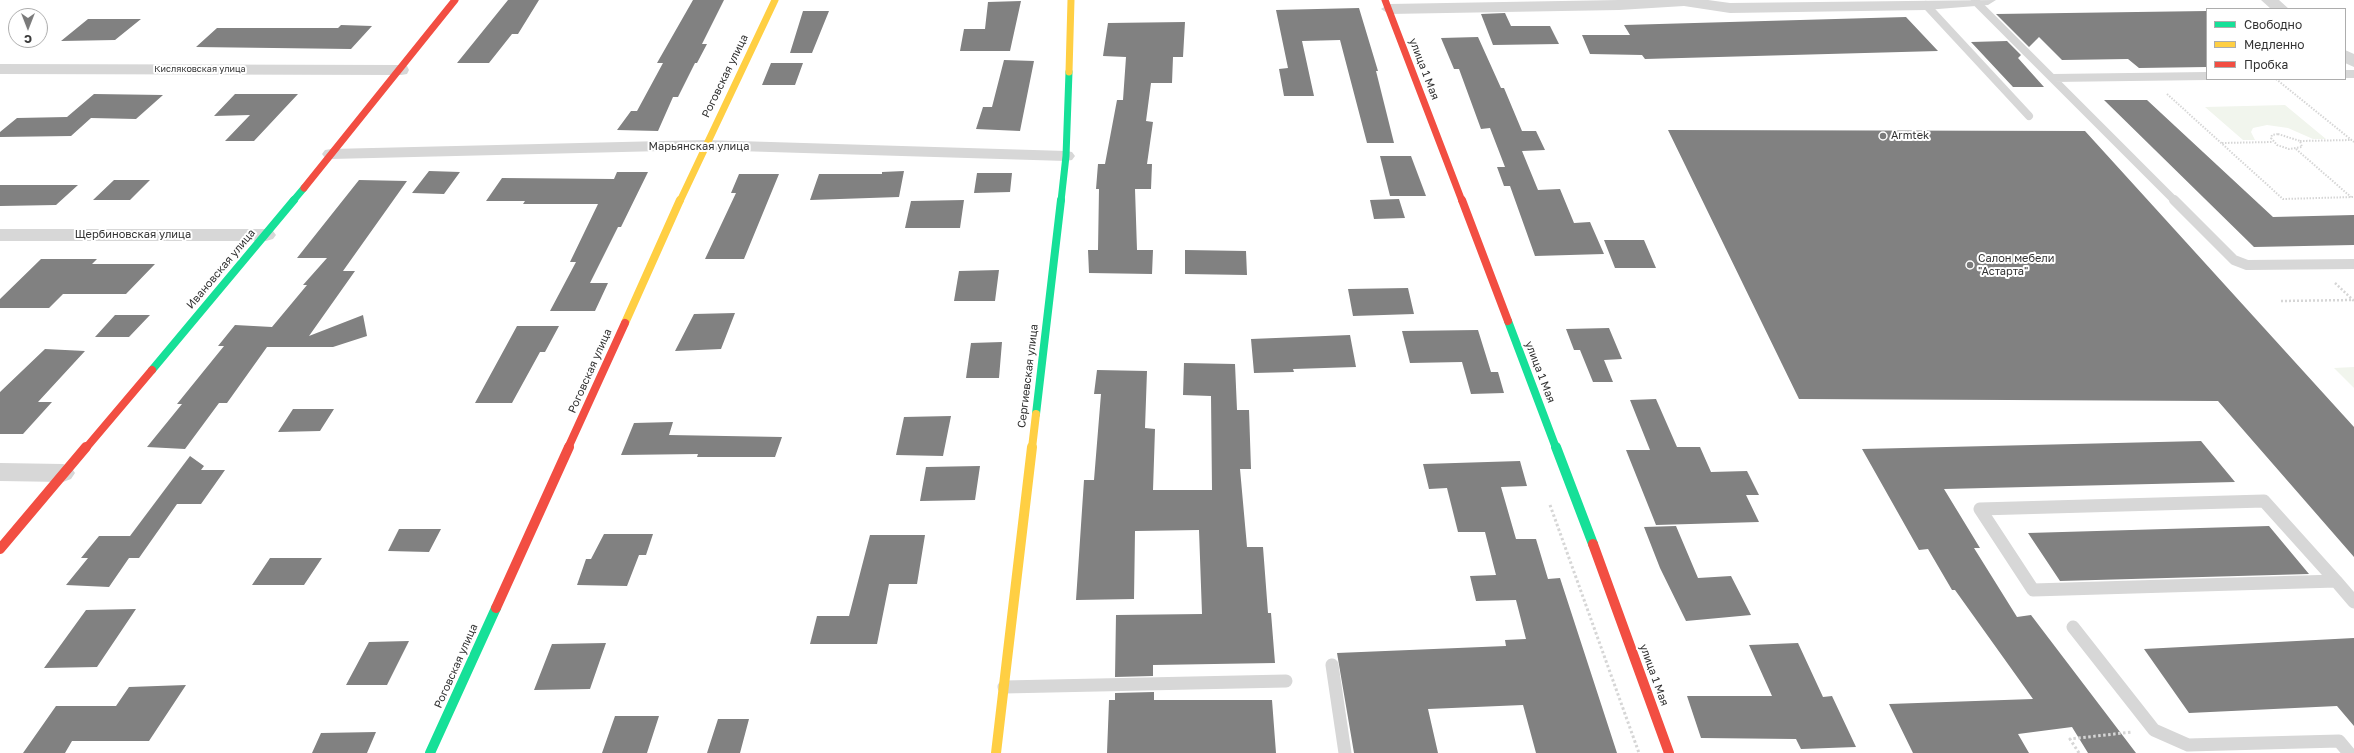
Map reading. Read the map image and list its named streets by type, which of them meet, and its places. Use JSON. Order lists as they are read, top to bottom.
{
  "streets": {
    "street": [
      "Кисляковская улица",
      "улица 1 Мая",
      "Роговская улица",
      "Марьянская улица",
      "Щербиновская улица",
      "Ивановская улица",
      "Сергиевская улица"
    ]
  },
  "crossings": [
    ["Кисляковская улица", "Ивановская улица"],
    ["Роговская улица", "Марьянская улица"],
    ["Марьянская улица", "Ивановская улица"],
    ["Марьянская улица", "Сергиевская улица"],
    ["Щербиновская улица", "Ивановская улица"]
  ],
  "places": ["Armtek", "Салон мебели \"Астарта\""],
  "legend": ["Свободно", "Медленно", "Пробка"],
  "north": "bottom"
}
